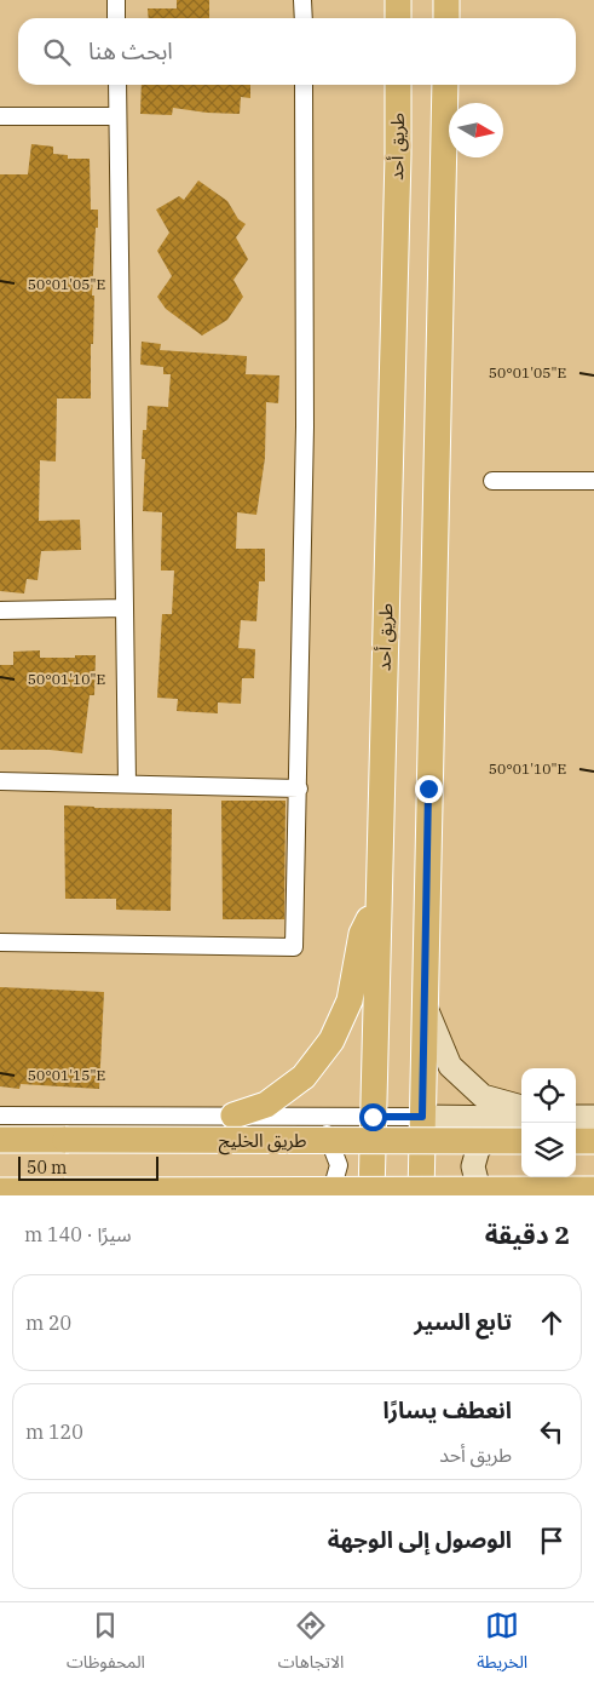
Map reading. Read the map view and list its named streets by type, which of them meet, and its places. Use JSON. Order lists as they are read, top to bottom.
{
  "streets": {
    "main road": ["طريق أحد", "طريق الخليج"]
  },
  "scale_bar": "50 m",
  "north": "right",
  "page": {
    "search": "ابحث هنا",
    "scale": "50 m",
    "heading": ["2 دقيقة", "سيرًا · 140 m"],
    "list": [
      ["تابع السير", "20 m"],
      ["انعطف يسارًا", "طريق أحد", "120 m"],
      "الوصول إلى الوجهة"
    ],
    "nav": ["الخريطة", "الاتجاهات", "المحفوظات"]
  },
  "coordinates": ["50°01'05\"E", "50°01'10\"E", "50°01'15\"E"]
}
